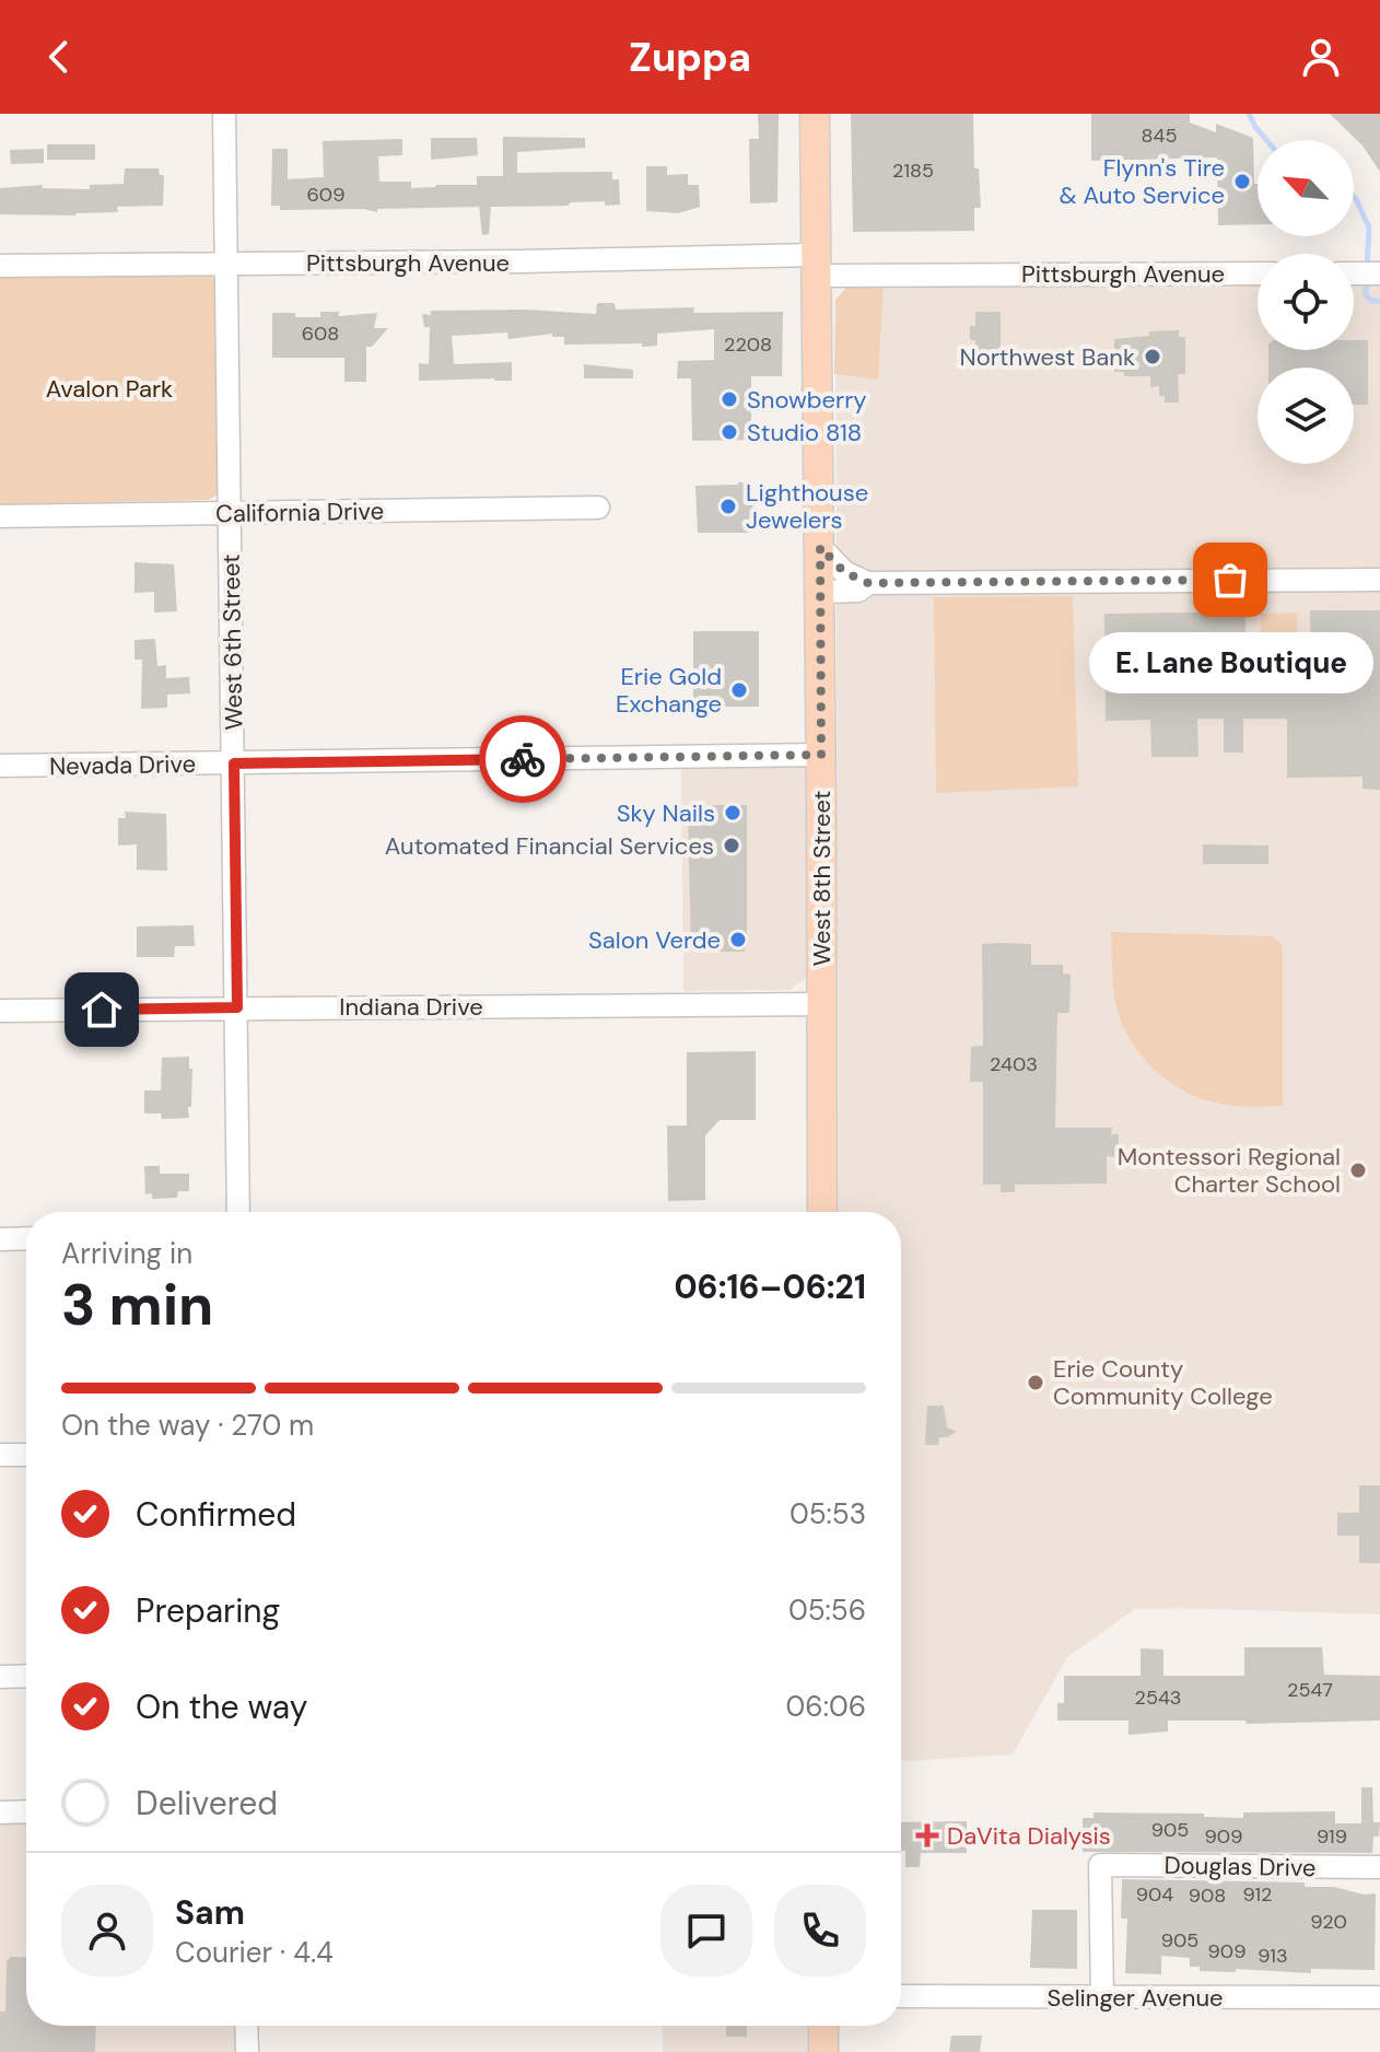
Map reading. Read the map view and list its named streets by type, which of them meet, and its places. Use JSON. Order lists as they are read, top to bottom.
{
  "streets": {
    "main road": ["West 8th Street"],
    "street": [
      "Pittsburgh Avenue",
      "California Drive",
      "West 6th Street",
      "Nevada Drive",
      "Indiana Drive",
      "Douglas Drive",
      "Selinger Avenue"
    ]
  },
  "crossings": [
    ["Pittsburgh Avenue", "West 6th Street"],
    ["Pittsburgh Avenue", "West 8th Street"],
    ["California Drive", "West 6th Street"],
    ["West 6th Street", "Nevada Drive"],
    ["West 6th Street", "Indiana Drive"],
    ["Nevada Drive", "West 8th Street"],
    ["West 8th Street", "Indiana Drive"],
    ["Douglas Drive", "Selinger Avenue"]
  ],
  "parks": ["Avalon Park"],
  "places": {
    "other": [
      "Flynn's Tire & Auto Service",
      "Northwest Bank",
      "Snowberry",
      "Studio 818",
      "Lighthouse Jewelers",
      "E. Lane Boutique",
      "Erie Gold Exchange",
      "Sky Nails",
      "Automated Financial Services",
      "Salon Verde",
      "Montessori Regional Charter School",
      "Erie County Community College"
    ],
    "health": ["DaVita Dialysis"]
  },
  "house_numbers": [
    "845",
    "2185",
    "609",
    "608",
    "2208",
    "2403",
    "2547",
    "2543",
    "905",
    "909",
    "919",
    "904",
    "912",
    "908",
    "920",
    "905",
    "909",
    "913"
  ],
  "north": "top left",
  "page": {
    "header": "Zuppa",
    "bubble": "E. Lane Boutique",
    "heading": ["3 min", "Arriving in", "06:16–06:21"],
    "panel": ["Sam", "Courier · 4.4"],
    "bar": "On the way · 270 m",
    "list": [
      ["Confirmed", "05:53"],
      ["Preparing", "05:56"],
      ["On the way", "06:06"],
      "Delivered"
    ]
  }
}
